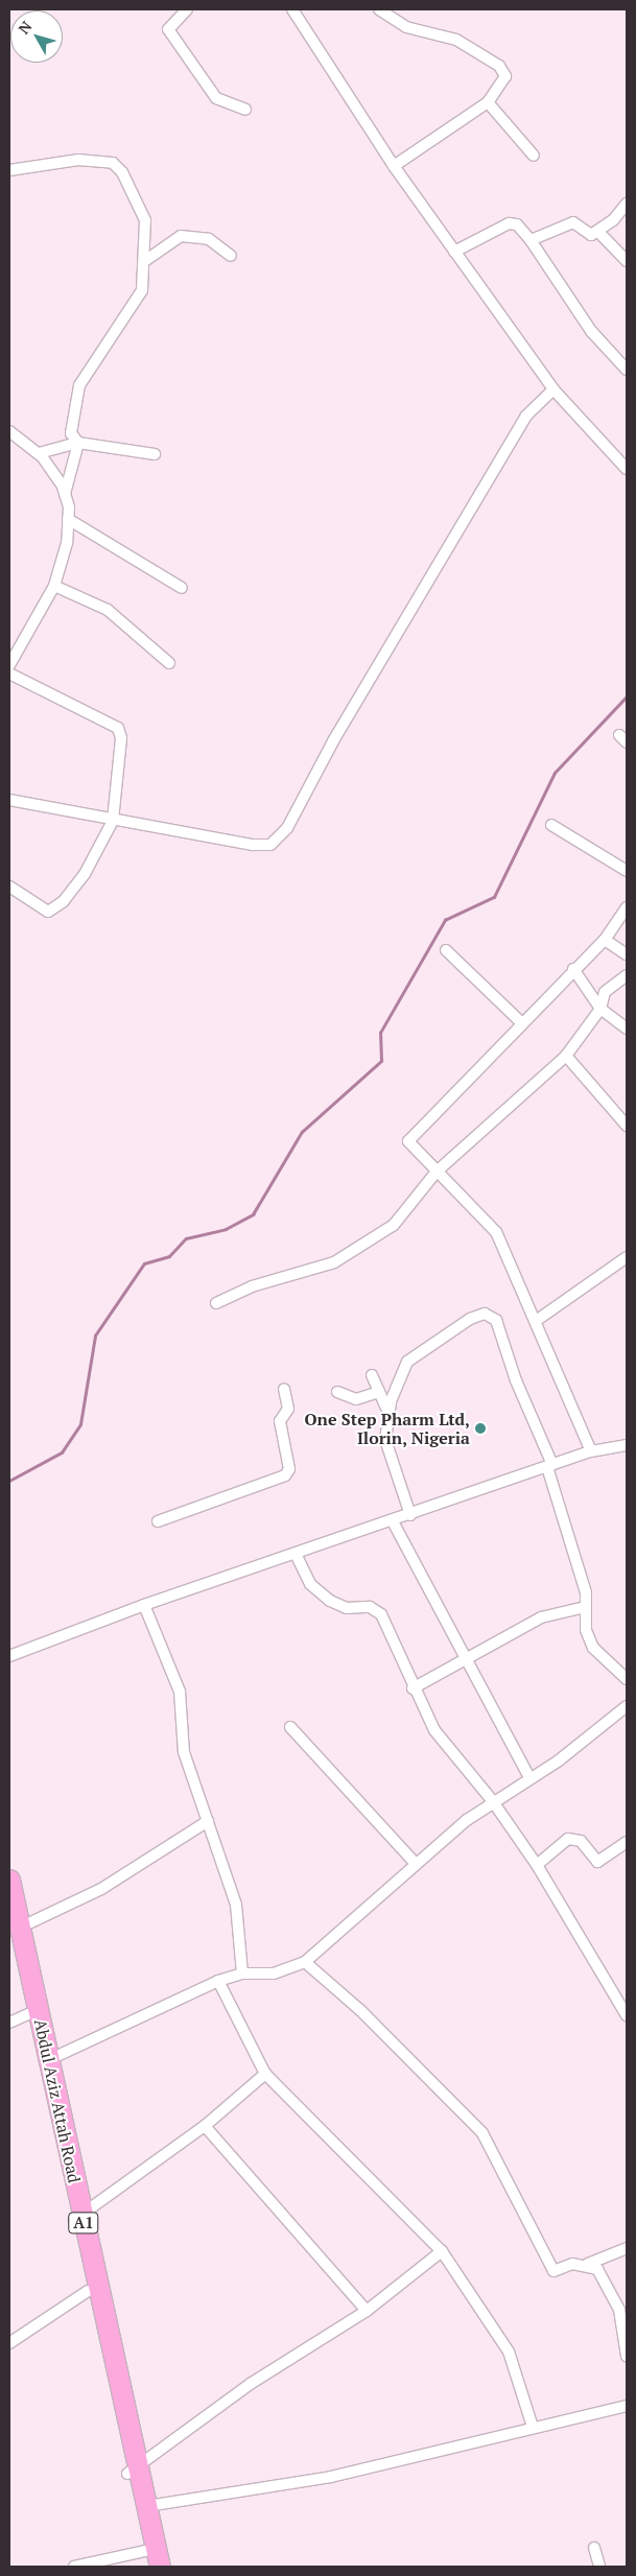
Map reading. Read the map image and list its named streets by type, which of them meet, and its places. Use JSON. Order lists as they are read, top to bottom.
{
  "streets": {
    "highway": ["Abdul Aziz Attah Road", "A1"]
  },
  "places": ["One Step Pharm Ltd, Ilorin, Nigeria"],
  "north": "top left"
}
